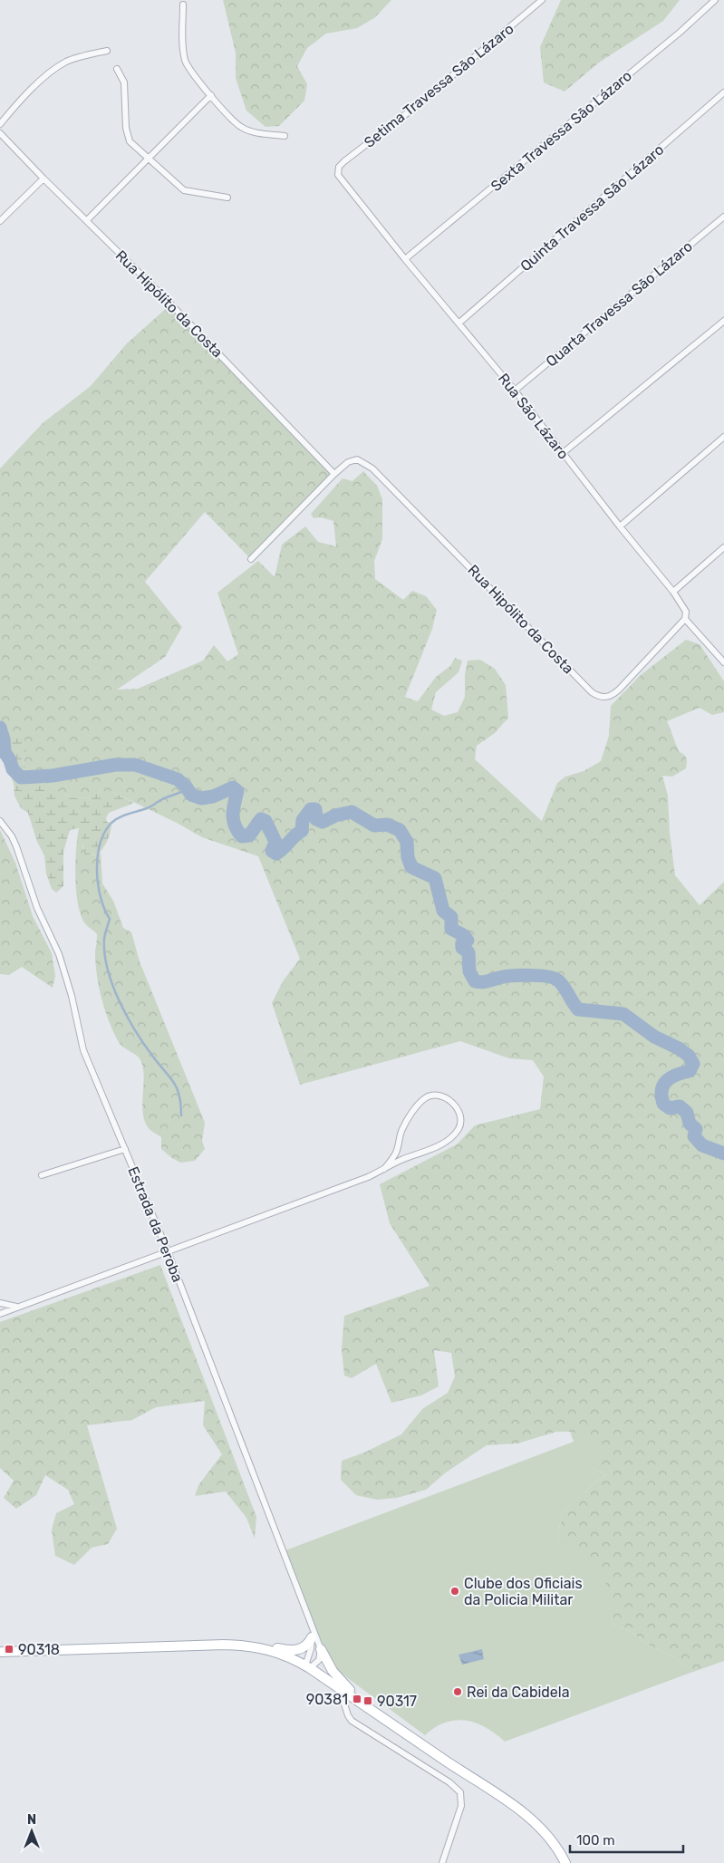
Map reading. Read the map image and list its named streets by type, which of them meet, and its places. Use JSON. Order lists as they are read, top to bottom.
{
  "streets": {
    "street": [
      "Setima Travessa São Lázaro",
      "Sexta Travessa São Lázaro",
      "Quinta Travessa São Lázaro",
      "Rua Hipólito da Costa",
      "Quarta Travessa São Lázaro",
      "Rua São Lázaro",
      "Estrada da Peroba"
    ]
  },
  "crossings": [
    ["Setima Travessa São Lázaro", "Rua São Lázaro"],
    ["Sexta Travessa São Lázaro", "Rua São Lázaro"],
    ["Quinta Travessa São Lázaro", "Rua São Lázaro"],
    ["Rua Hipólito da Costa", "Rua São Lázaro"],
    ["Quarta Travessa São Lázaro", "Rua São Lázaro"]
  ],
  "places": {
    "other": ["Clube dos Oficiais da Policia Militar", "Rei da Cabidela"],
    "transit": ["90318", "90381", "90317"]
  },
  "scale_bar": "100 m",
  "north": "top"
}
